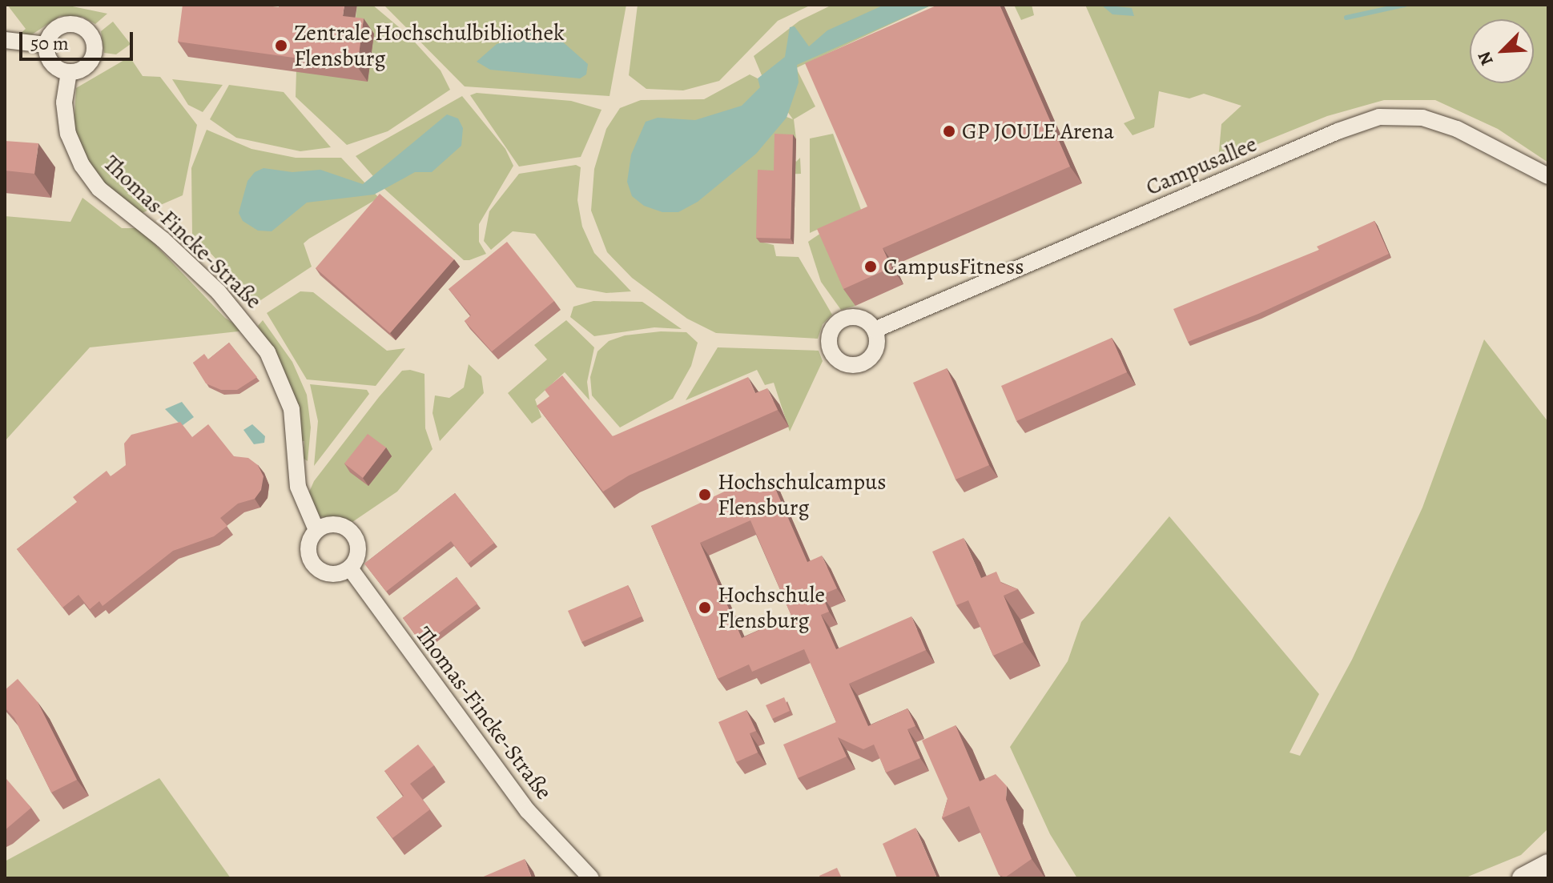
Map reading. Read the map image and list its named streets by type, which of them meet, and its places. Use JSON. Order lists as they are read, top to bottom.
{
  "streets": {
    "street": ["Campusallee", "Thomas-Fincke-Straße"]
  },
  "places": [
    "Zentrale Hochschulbibliothek Flensburg",
    "GP JOULE Arena",
    "CampusFitness",
    "Hochschulcampus Flensburg",
    "Hochschule Flensburg"
  ],
  "scale_bar": "50 m",
  "north": "bottom left"
}
